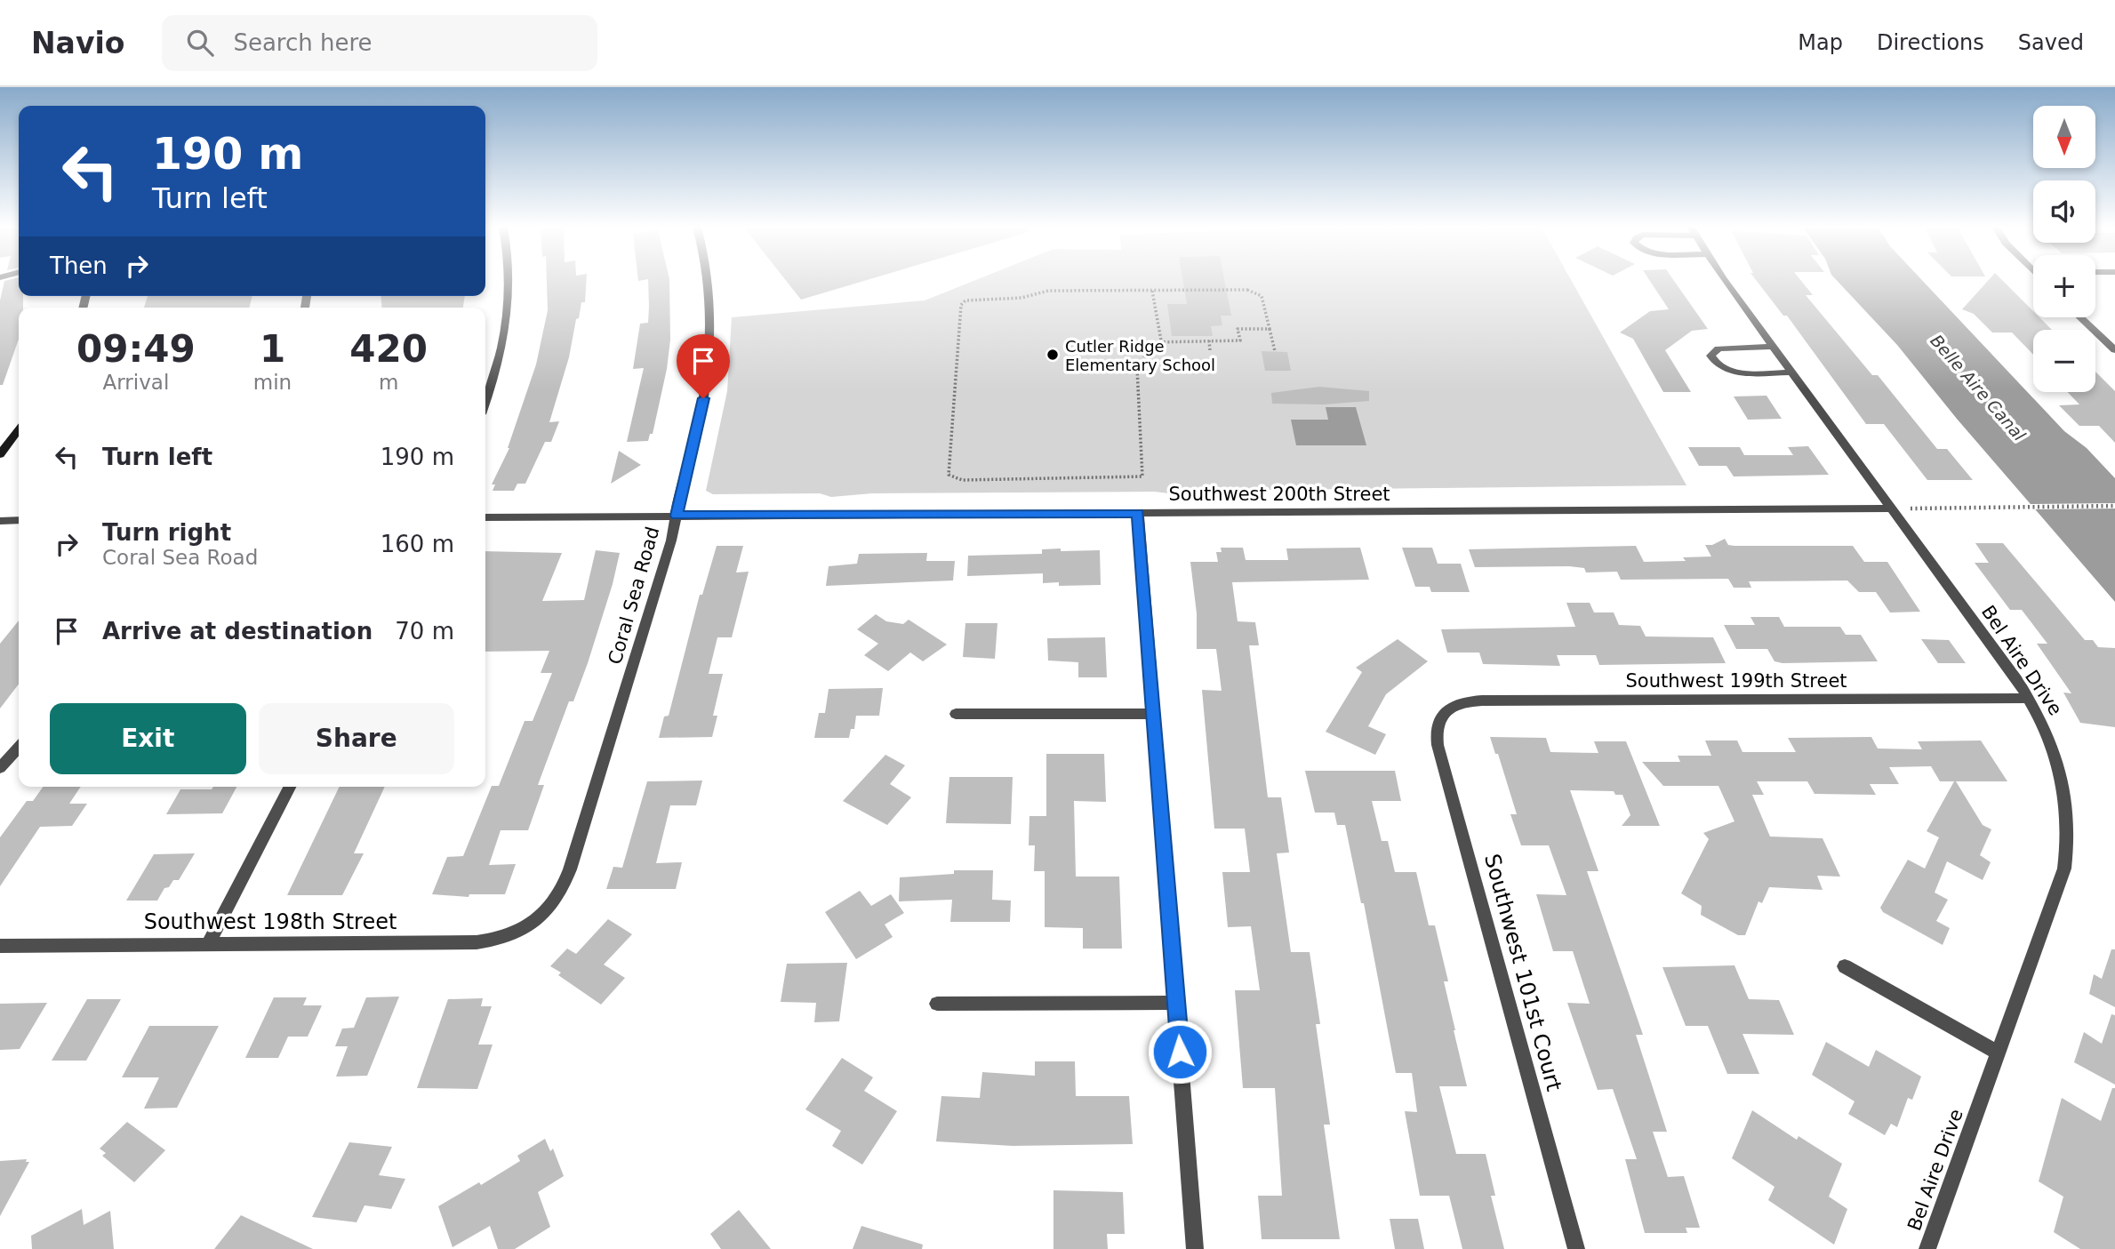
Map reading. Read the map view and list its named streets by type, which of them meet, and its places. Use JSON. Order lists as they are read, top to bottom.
{
  "streets": {
    "street": [
      "Southwest 200th Street",
      "Coral Sea Road",
      "Bel Aire Drive",
      "Southwest 199th Street",
      "Southwest 198th Street",
      "Southwest 101st Court"
    ]
  },
  "crossings": [
    ["Southwest 200th Street", "Coral Sea Road"],
    ["Southwest 200th Street", "Bel Aire Drive"],
    ["Coral Sea Road", "Southwest 198th Street"],
    ["Bel Aire Drive", "Southwest 199th Street"],
    ["Southwest 199th Street", "Southwest 101st Court"]
  ],
  "water": ["Belle Aire Canal"],
  "places": ["Cutler Ridge Elementary School"],
  "north": "bottom",
  "page": {
    "header": "Navio",
    "search": "Search here",
    "nav": ["Map", "Directions", "Saved"],
    "map_buttons": ["+", "−"],
    "turn": ["190 m", "Turn left"],
    "then": "Then",
    "eta": [
      "09:49",
      "Arrival",
      "1",
      "min",
      "420",
      "m"
    ],
    "list": [
      {
        "name": "Turn left",
        "value": "190 m"
      },
      {
        "name": "Turn right",
        "note": "Coral Sea Road",
        "value": "160 m"
      },
      {
        "name": "Arrive at destination",
        "value": "70 m"
      }
    ],
    "buttons": ["Exit", "Share"]
  }
}
